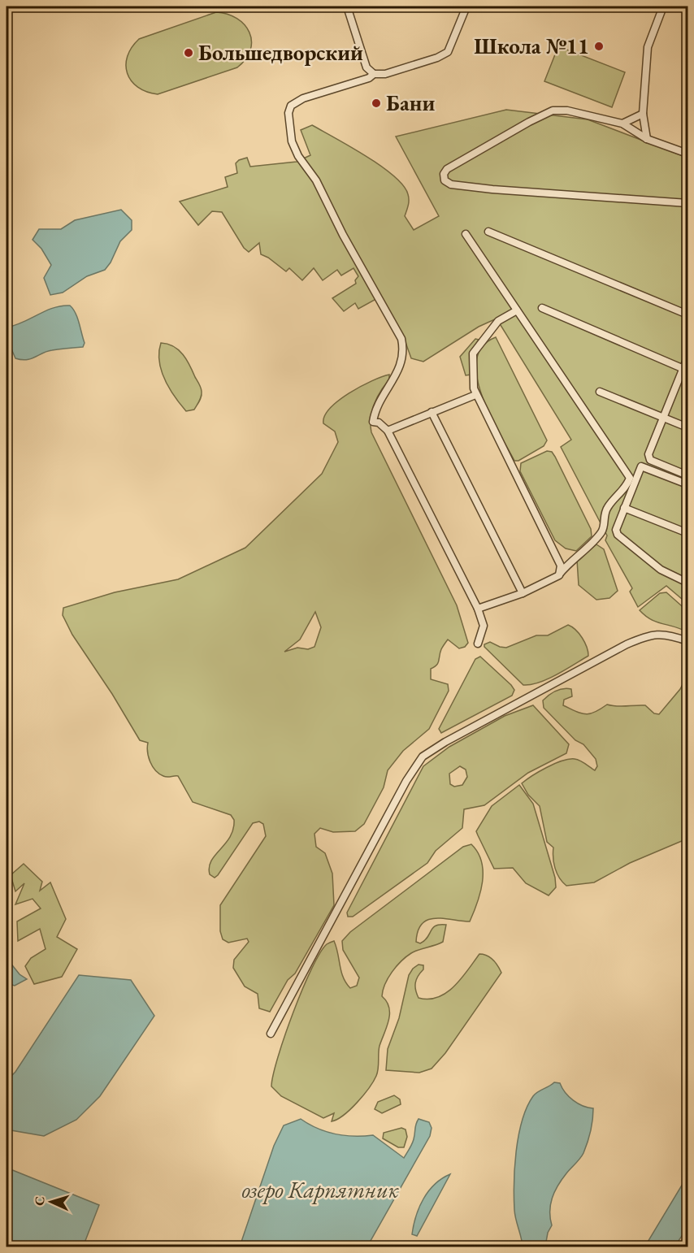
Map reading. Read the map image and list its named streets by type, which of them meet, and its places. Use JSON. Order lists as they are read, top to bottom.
{
  "water": ["озеро Карпятник"],
  "places": ["Школа №11", "Большедворский", "Бани"],
  "north": "left"
}
